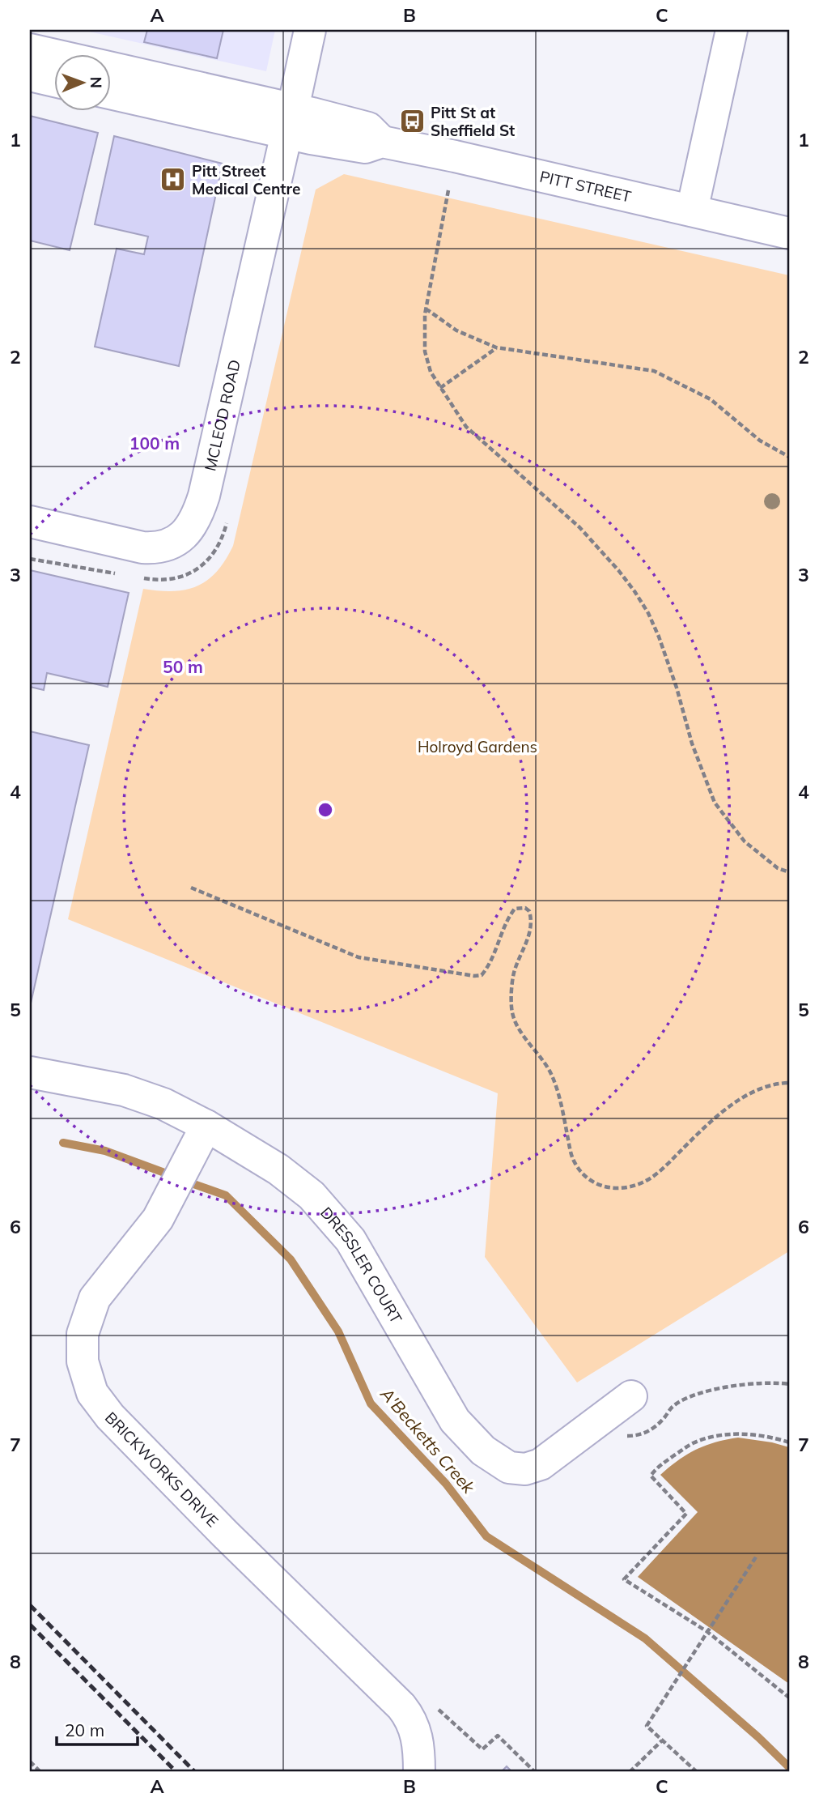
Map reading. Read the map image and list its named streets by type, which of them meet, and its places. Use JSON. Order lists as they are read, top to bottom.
{
  "streets": {
    "street": [
      "PITT STREET",
      "MCLEOD ROAD",
      "DRESSLER COURT",
      "BRICKWORKS DRIVE"
    ]
  },
  "crossings": [
    ["PITT STREET", "MCLEOD ROAD"],
    ["DRESSLER COURT", "BRICKWORKS DRIVE"]
  ],
  "water": ["A'Becketts Creek"],
  "parks": ["Holroyd Gardens"],
  "places": {
    "bus stop": ["Pitt St at Sheffield St"],
    "hospital": ["Pitt Street Medical Centre"]
  },
  "scale_bar": "20 m",
  "north": "right",
  "grid": {
    "columns": ["A", "B", "C"],
    "rows": [
      "1",
      "2",
      "3",
      "4",
      "5",
      "6",
      "7",
      "8"
    ]
  },
  "rings": ["100 m", "50 m"]
}
